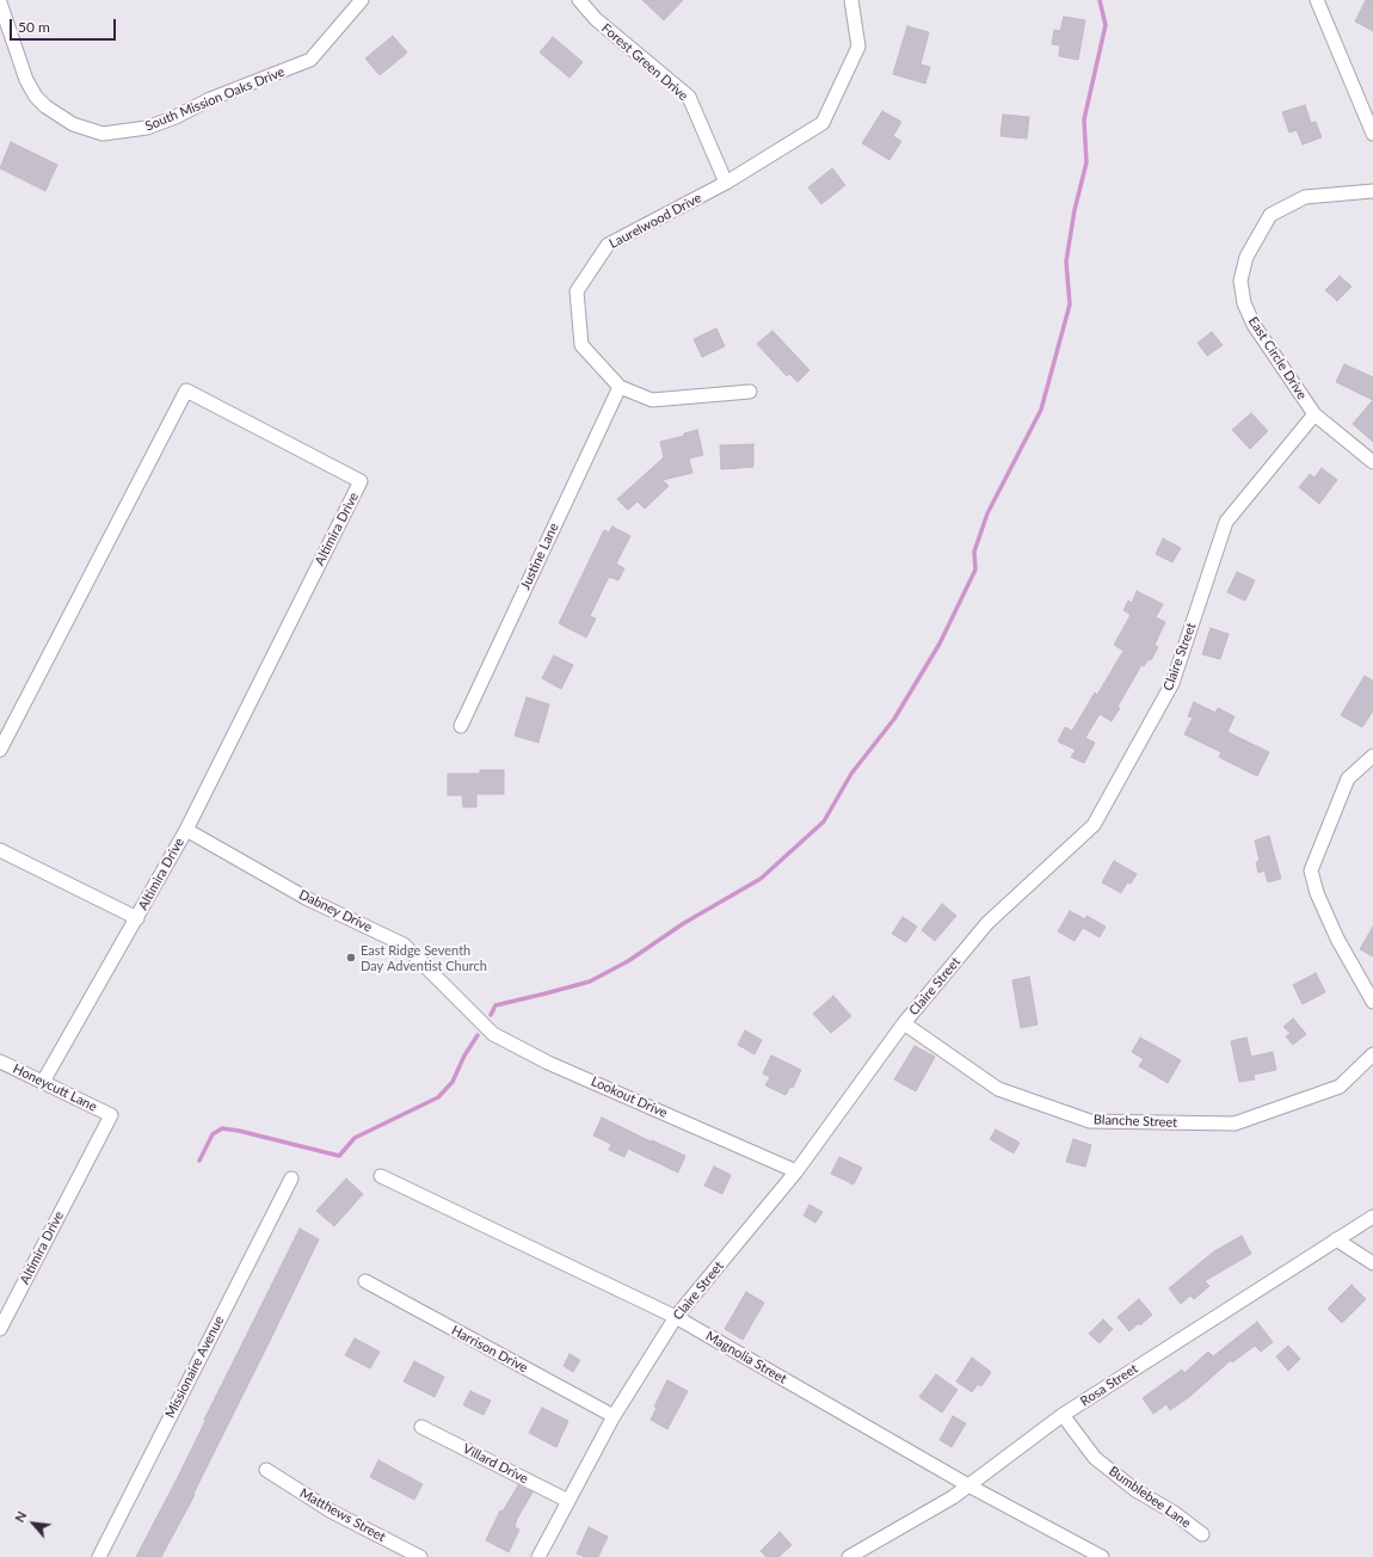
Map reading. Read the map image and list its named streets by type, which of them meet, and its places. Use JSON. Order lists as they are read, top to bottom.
{
  "streets": {
    "street": [
      "Forest Green Drive",
      "South Mission Oaks Drive",
      "Laurelwood Drive",
      "East Circle Drive",
      "Altimira Drive",
      "Justine Lane",
      "Claire Street",
      "Dabney Drive",
      "Honeycutt Lane",
      "Lookout Drive",
      "Blanche Street",
      "Harrison Drive",
      "Magnolia Street",
      "Missionaire Avenue",
      "Rosa Street",
      "Villard Drive",
      "Bumblebee Lane",
      "Matthews Street"
    ]
  },
  "crossings": [
    ["Forest Green Drive", "Laurelwood Drive"],
    ["Laurelwood Drive", "Justine Lane"],
    ["East Circle Drive", "Claire Street"],
    ["Altimira Drive", "Dabney Drive"],
    ["Altimira Drive", "Honeycutt Lane"],
    ["Claire Street", "Lookout Drive"],
    ["Claire Street", "Blanche Street"],
    ["Claire Street", "Harrison Drive"],
    ["Claire Street", "Magnolia Street"],
    ["Claire Street", "Villard Drive"],
    ["Dabney Drive", "Lookout Drive"],
    ["Magnolia Street", "Rosa Street"],
    ["Rosa Street", "Bumblebee Lane"]
  ],
  "places": ["East Ridge Seventh Day Adventist Church"],
  "scale_bar": "50 m",
  "north": "top left"
}
